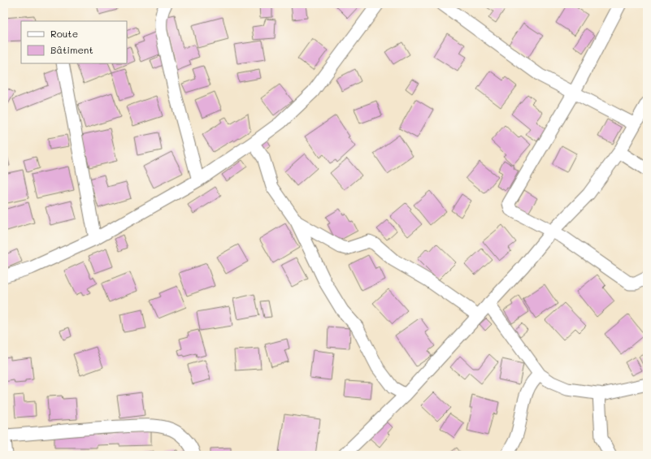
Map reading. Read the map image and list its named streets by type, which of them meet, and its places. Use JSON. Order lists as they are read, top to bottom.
{
  "legend": ["Route", "Bâtiment"]
}
